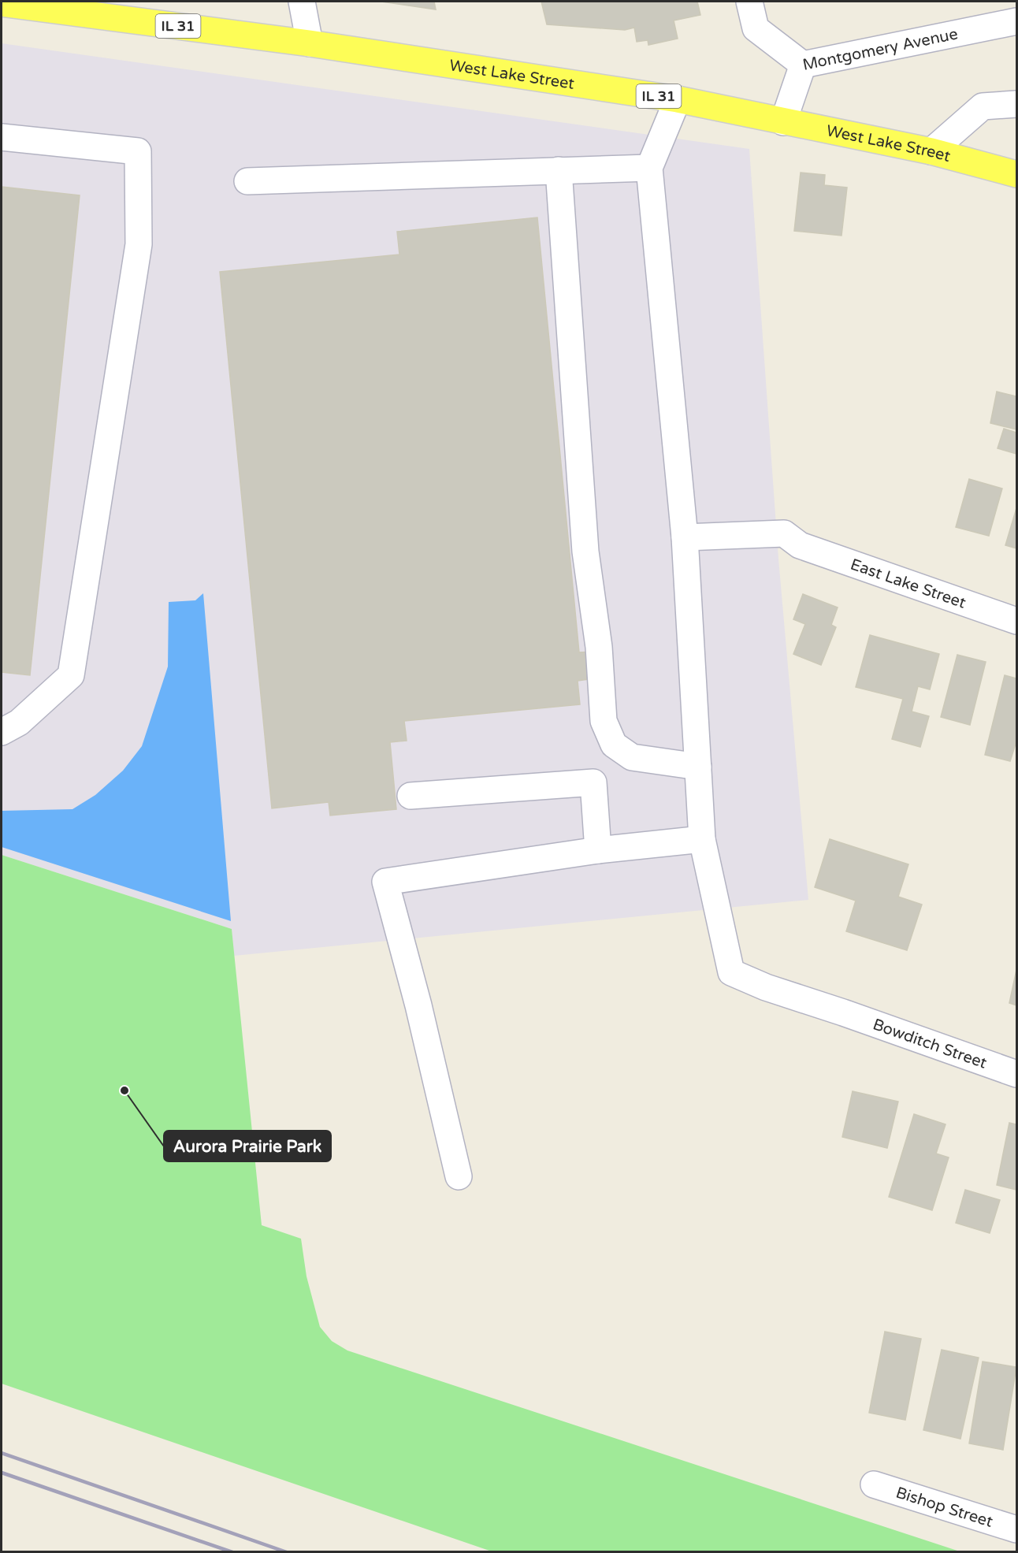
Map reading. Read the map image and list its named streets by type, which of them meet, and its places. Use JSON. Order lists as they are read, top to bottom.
{
  "streets": {
    "main road": ["IL 31", "West Lake Street"],
    "street": [
      "Montgomery Avenue",
      "East Lake Street",
      "Bowditch Street",
      "Bishop Street"
    ]
  },
  "crossings": [
    ["Montgomery Avenue", "West Lake Street"]
  ],
  "places": ["Aurora Prairie Park"]
}
